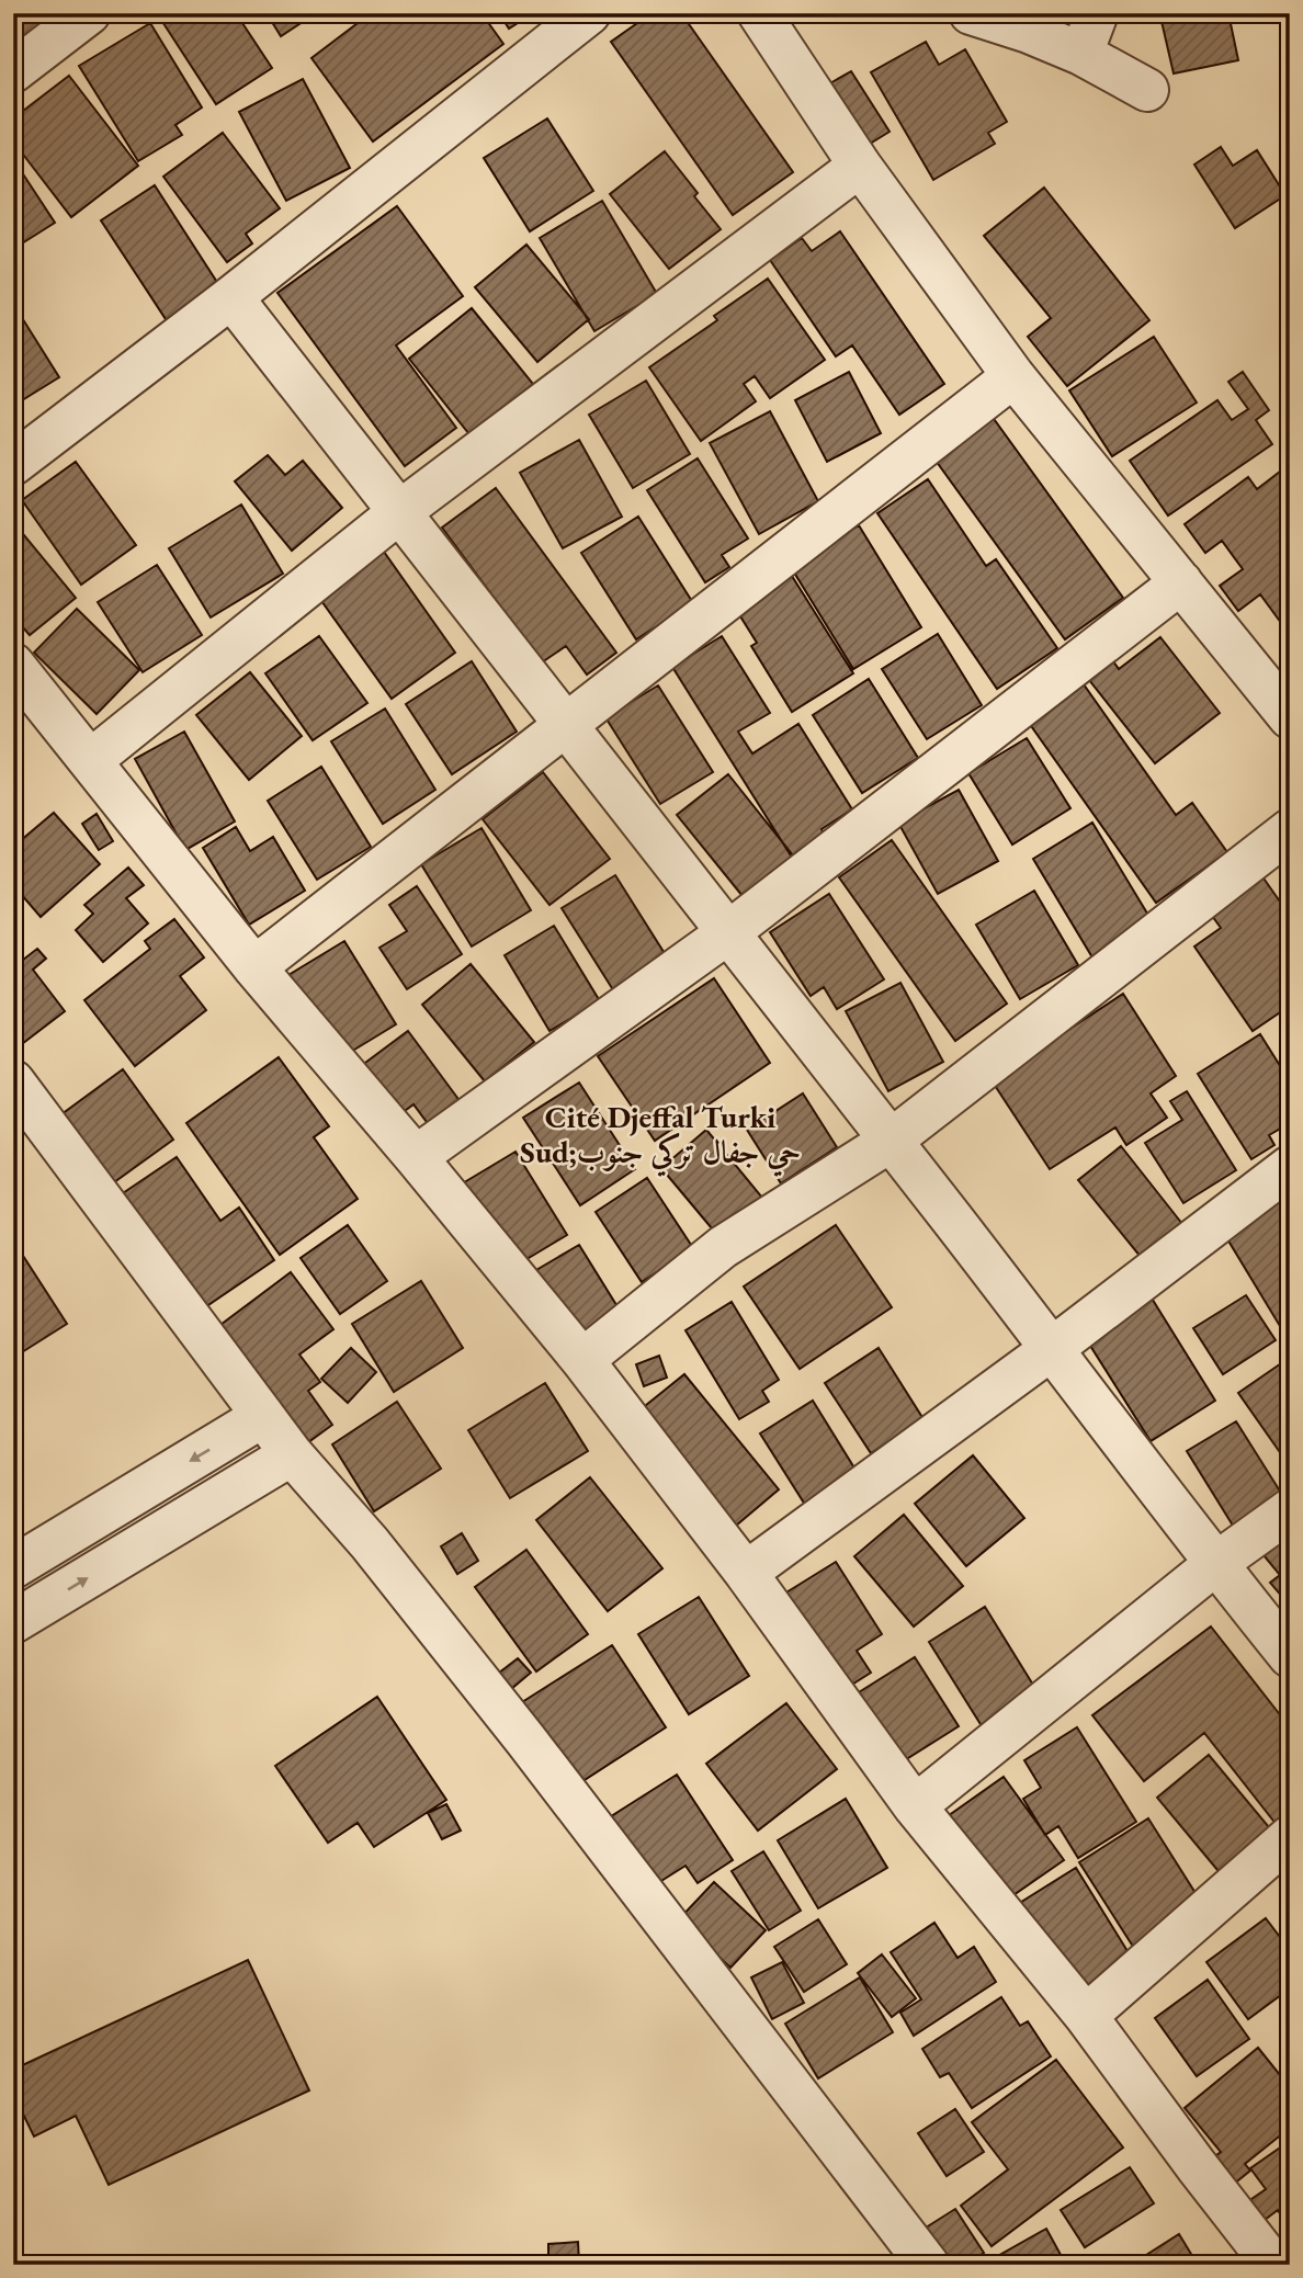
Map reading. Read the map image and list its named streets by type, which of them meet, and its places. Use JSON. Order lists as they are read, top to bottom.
{
  "districts": ["Cité Djeffal Turki Sud;حي جفال تركي جنوب"]
}
